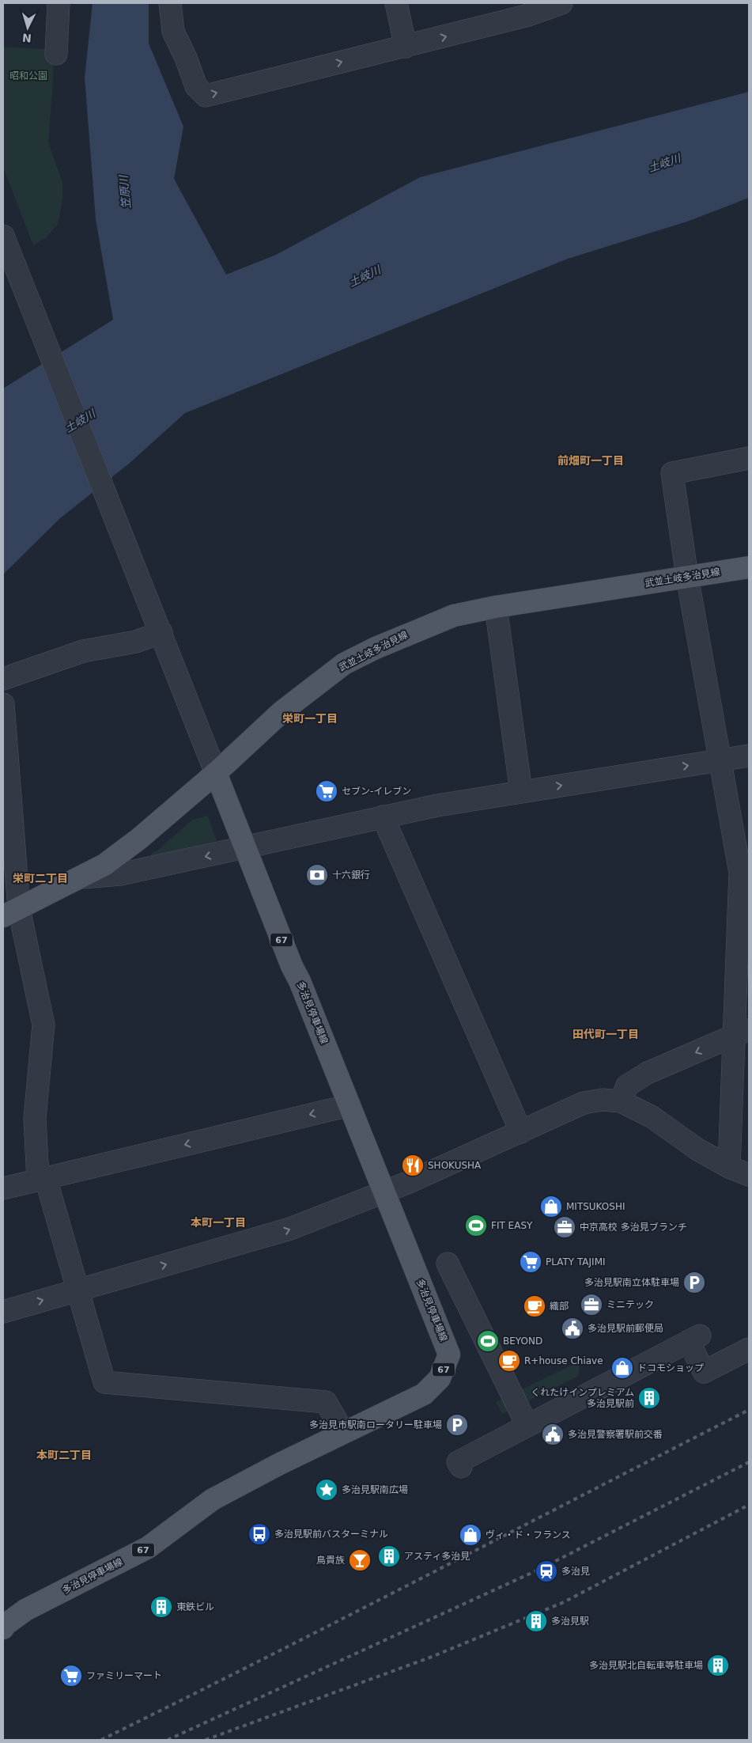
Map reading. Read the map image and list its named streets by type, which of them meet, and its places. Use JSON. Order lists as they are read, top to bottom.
{
  "streets": {
    "main road": ["武並土岐多治見線", "67", "多治見停車場線"]
  },
  "crossings": [
    ["武並土岐多治見線", "多治見停車場線"]
  ],
  "districts": [
    "前畑町一丁目",
    "栄町一丁目",
    "栄町二丁目",
    "田代町一丁目",
    "本町一丁目",
    "本町二丁目"
  ],
  "water": ["土岐川", "笠原川"],
  "parks": ["昭和公園"],
  "places": {
    "supermarket": ["セブン-イレブン", "PLATY TAJIMI", "ファミリーマート"],
    "bank": ["十六銀行"],
    "restaurant": ["SHOKUSHA"],
    "shop": ["MITSUKOSHI", "ドコモショップ", "ヴィ・ド・フランス"],
    "sports": ["FIT EASY", "BEYOND"],
    "office": ["中京高校 多治見ブランチ", "ミニテック"],
    "parking": ["多治見駅南立体駐車場", "多治見市駅南ロータリー駐車場"],
    "cafe": ["織部", "R+house Chiave"],
    "public building": ["多治見駅前郵便局", "多治見警察署駅前交番"],
    "building": [
      "くれたけインプレミアム 多治見駅前",
      "アスティ多治見",
      "東鉄ビル",
      "多治見駅",
      "多治見駅北自転車等駐車場"
    ],
    "place": ["多治見駅南広場"],
    "bus stop": ["多治見駅前バスターミナル"],
    "bar": ["鳥貴族"],
    "station": ["多治見"]
  },
  "north": "bottom"
}
